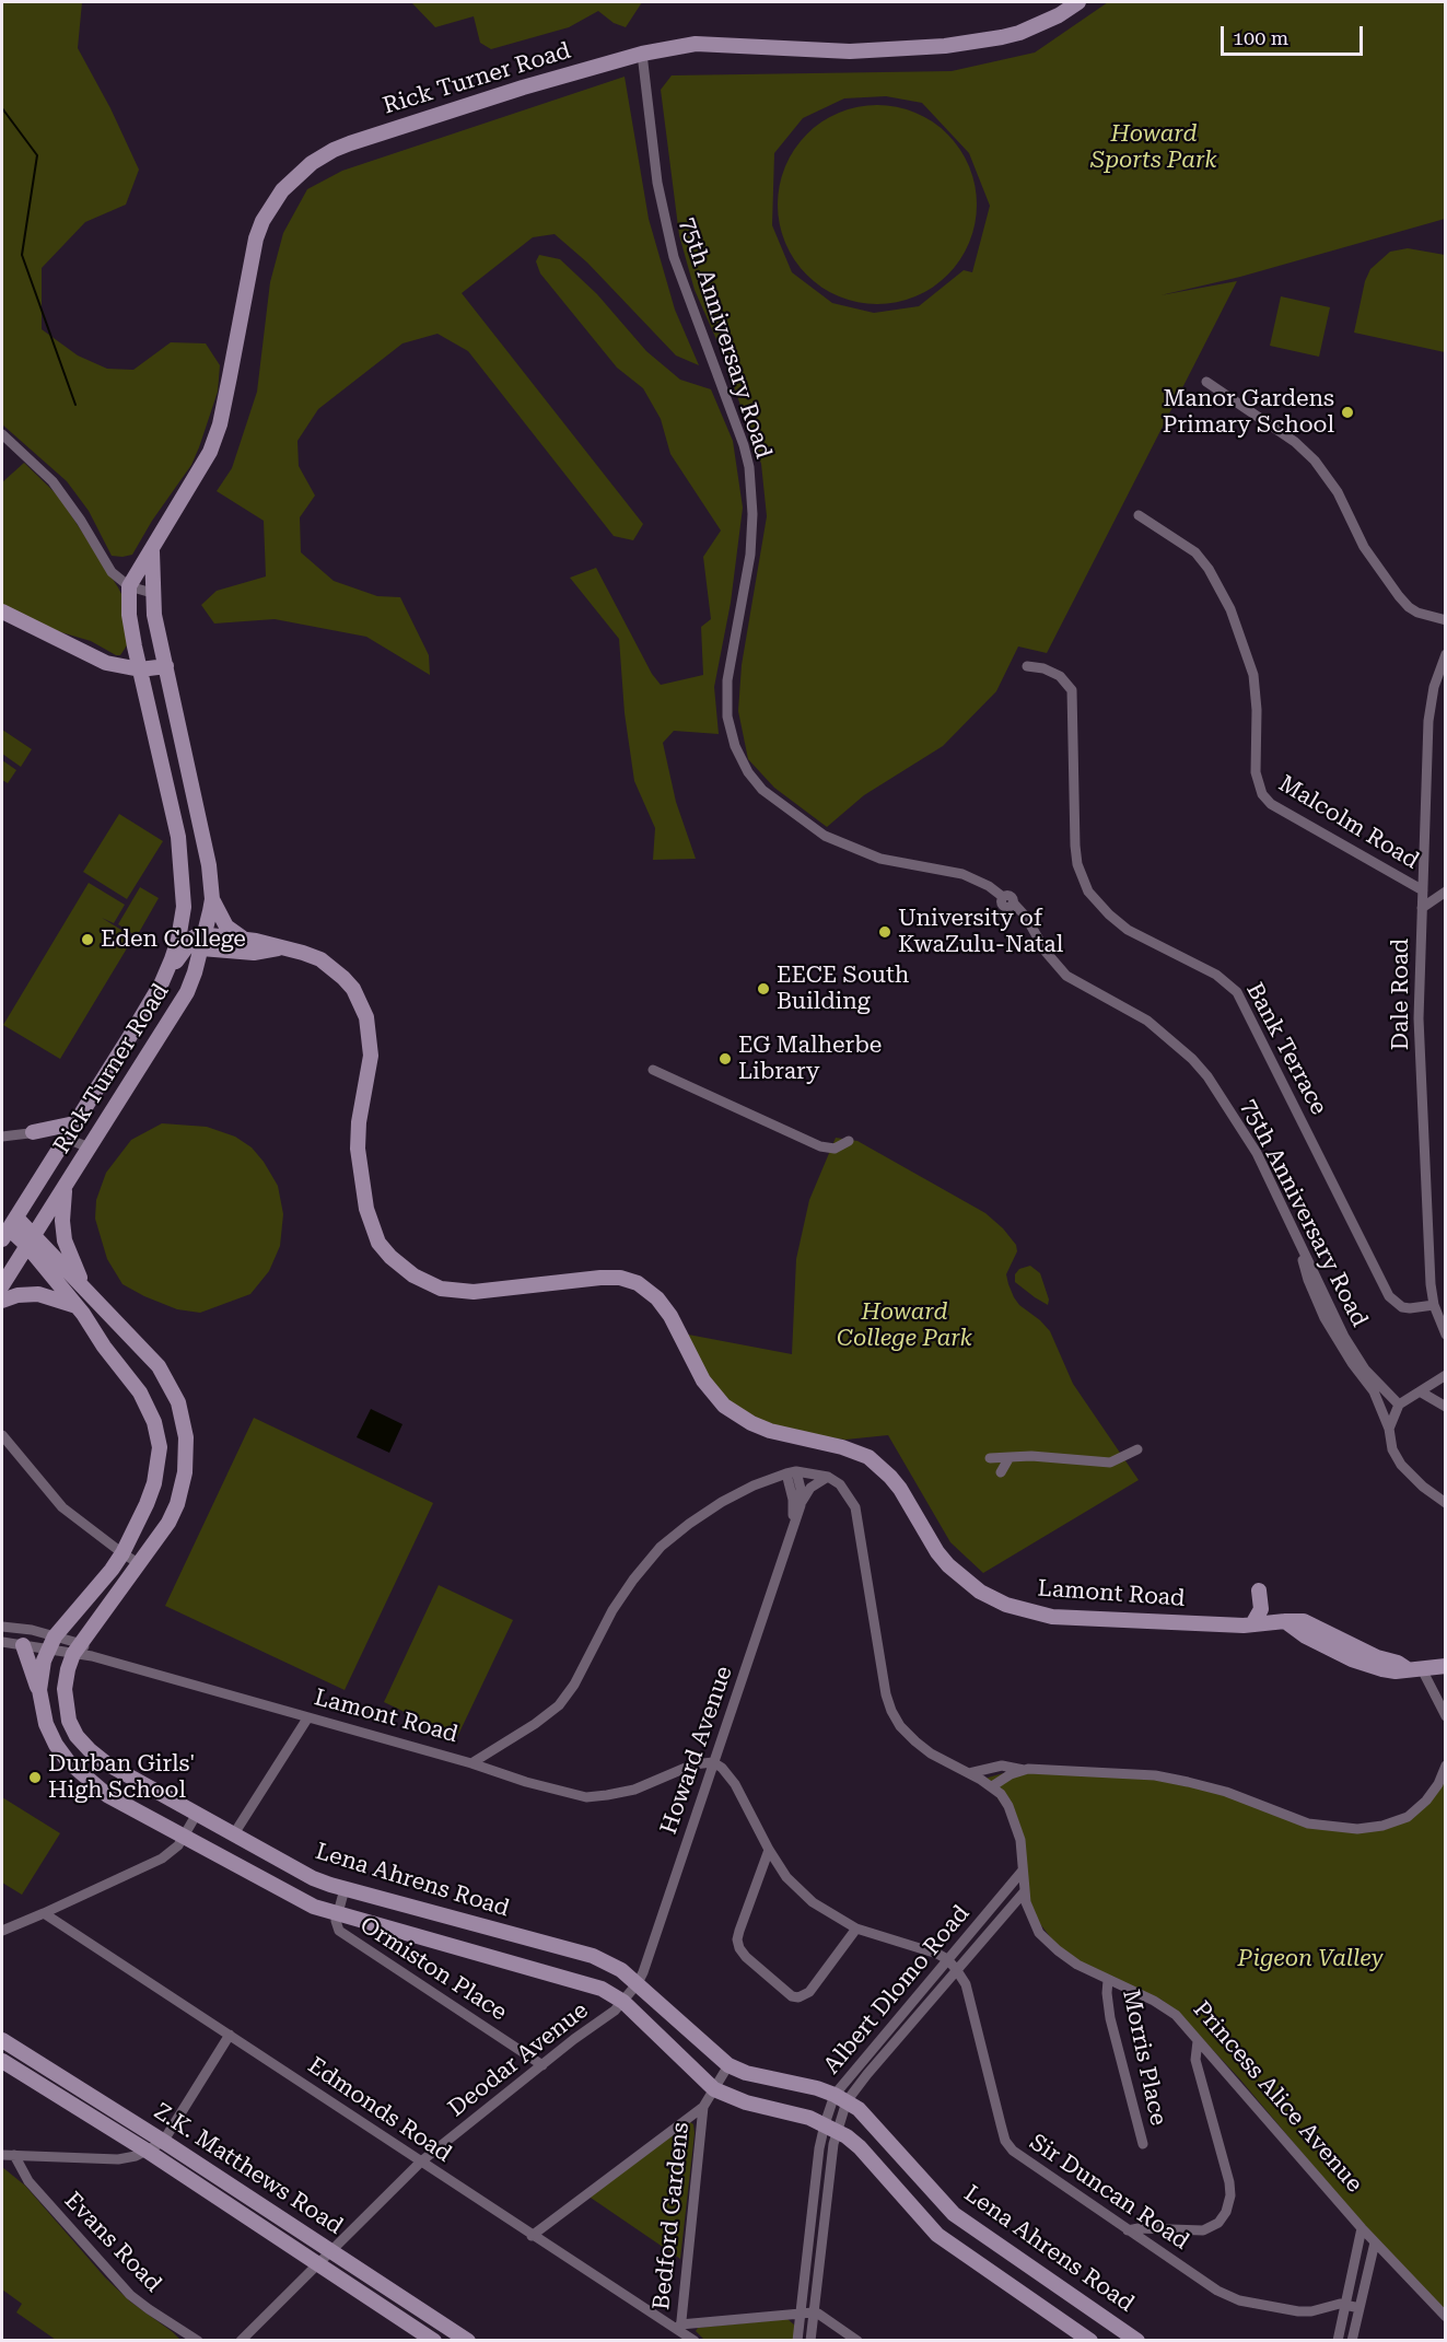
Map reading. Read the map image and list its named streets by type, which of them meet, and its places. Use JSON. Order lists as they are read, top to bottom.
{
  "streets": {
    "main road": [
      "Rick Turner Road",
      "Lamont Road",
      "Lena Ahrens Road",
      "Z.K. Matthews Road"
    ],
    "street": [
      "75th Anniversary Road",
      "Malcolm Road",
      "Dale Road",
      "Bank Terrace",
      "Howard Avenue",
      "Ormiston Place",
      "Albert Dlomo Road",
      "Morris Place",
      "Deodar Avenue",
      "Princess Alice Avenue",
      "Edmonds Road",
      "Sir Duncan Road",
      "Bedford Gardens",
      "Evans Road"
    ]
  },
  "crossings": [
    ["Rick Turner Road", "75th Anniversary Road"],
    ["Rick Turner Road", "Lena Ahrens Road"],
    ["Malcolm Road", "Dale Road"],
    ["Dale Road", "Bank Terrace"],
    ["Lamont Road", "Howard Avenue"],
    ["Lamont Road", "Lena Ahrens Road"],
    ["Howard Avenue", "Lena Ahrens Road"],
    ["Howard Avenue", "Deodar Avenue"],
    ["Howard Avenue", "Princess Alice Avenue"],
    ["Howard Avenue", "Sir Duncan Road"],
    ["Lena Ahrens Road", "Ormiston Place"],
    ["Lena Ahrens Road", "Albert Dlomo Road"],
    ["Lena Ahrens Road", "Deodar Avenue"],
    ["Lena Ahrens Road", "Bedford Gardens"],
    ["Ormiston Place", "Deodar Avenue"],
    ["Albert Dlomo Road", "Princess Alice Avenue"],
    ["Albert Dlomo Road", "Sir Duncan Road"],
    ["Morris Place", "Princess Alice Avenue"],
    ["Deodar Avenue", "Edmonds Road"],
    ["Deodar Avenue", "Z.K. Matthews Road"],
    ["Edmonds Road", "Bedford Gardens"],
    ["Z.K. Matthews Road", "Evans Road"]
  ],
  "parks": ["Howard Sports Park", "Howard College Park", "Pigeon Valley"],
  "places": [
    "Manor Gardens Primary School",
    "University of KwaZulu-Natal",
    "Eden College",
    "EECE South Building",
    "EG Malherbe Library",
    "Durban Girls' High School"
  ],
  "scale_bar": "100 m"
}
